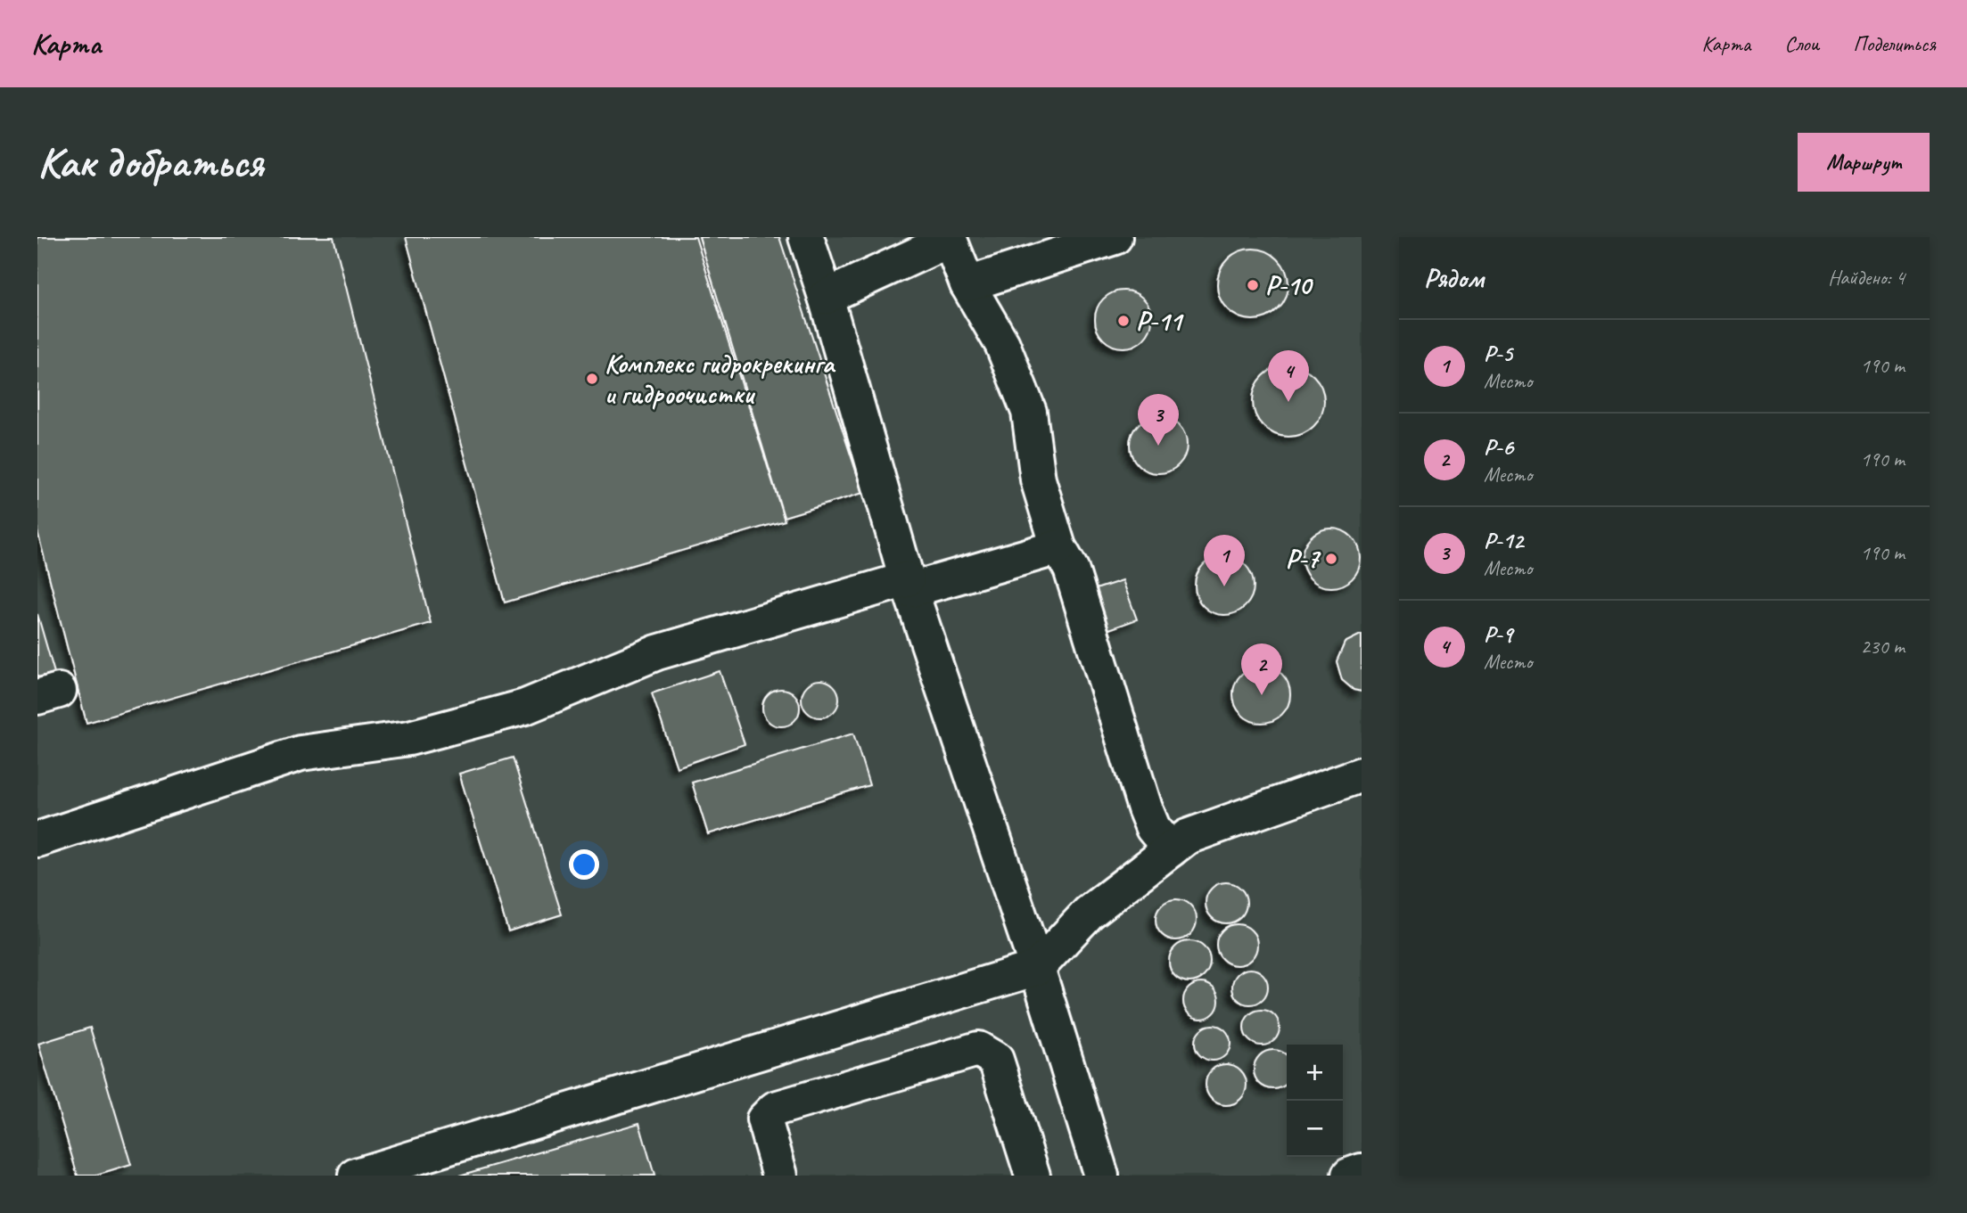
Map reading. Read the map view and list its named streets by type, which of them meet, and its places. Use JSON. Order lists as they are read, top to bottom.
{
  "places": [
    "Р-10",
    "Р-11",
    "Комплекс гидрокрекинга и гидроочистки",
    "Р-7"
  ],
  "page": {
    "header": "Карта",
    "nav": ["Карта", "Слои", "Поделиться"],
    "buttons": "Маршрут",
    "title": "Как добраться",
    "heading": ["Рядом", "Найдено: 4"],
    "list": [
      {
        "mark": "1",
        "name": "Р-5",
        "note": "Место",
        "value": "190 m"
      },
      {
        "mark": "2",
        "name": "Р-6",
        "note": "Место",
        "value": "190 m"
      },
      {
        "mark": "3",
        "name": "Р-12",
        "note": "Место",
        "value": "190 m"
      },
      {
        "mark": "4",
        "name": "Р-9",
        "note": "Место",
        "value": "230 m"
      }
    ],
    "pins": [
      "4",
      "3",
      "1",
      "2"
    ],
    "map_buttons": ["+", "−"]
  }
}
